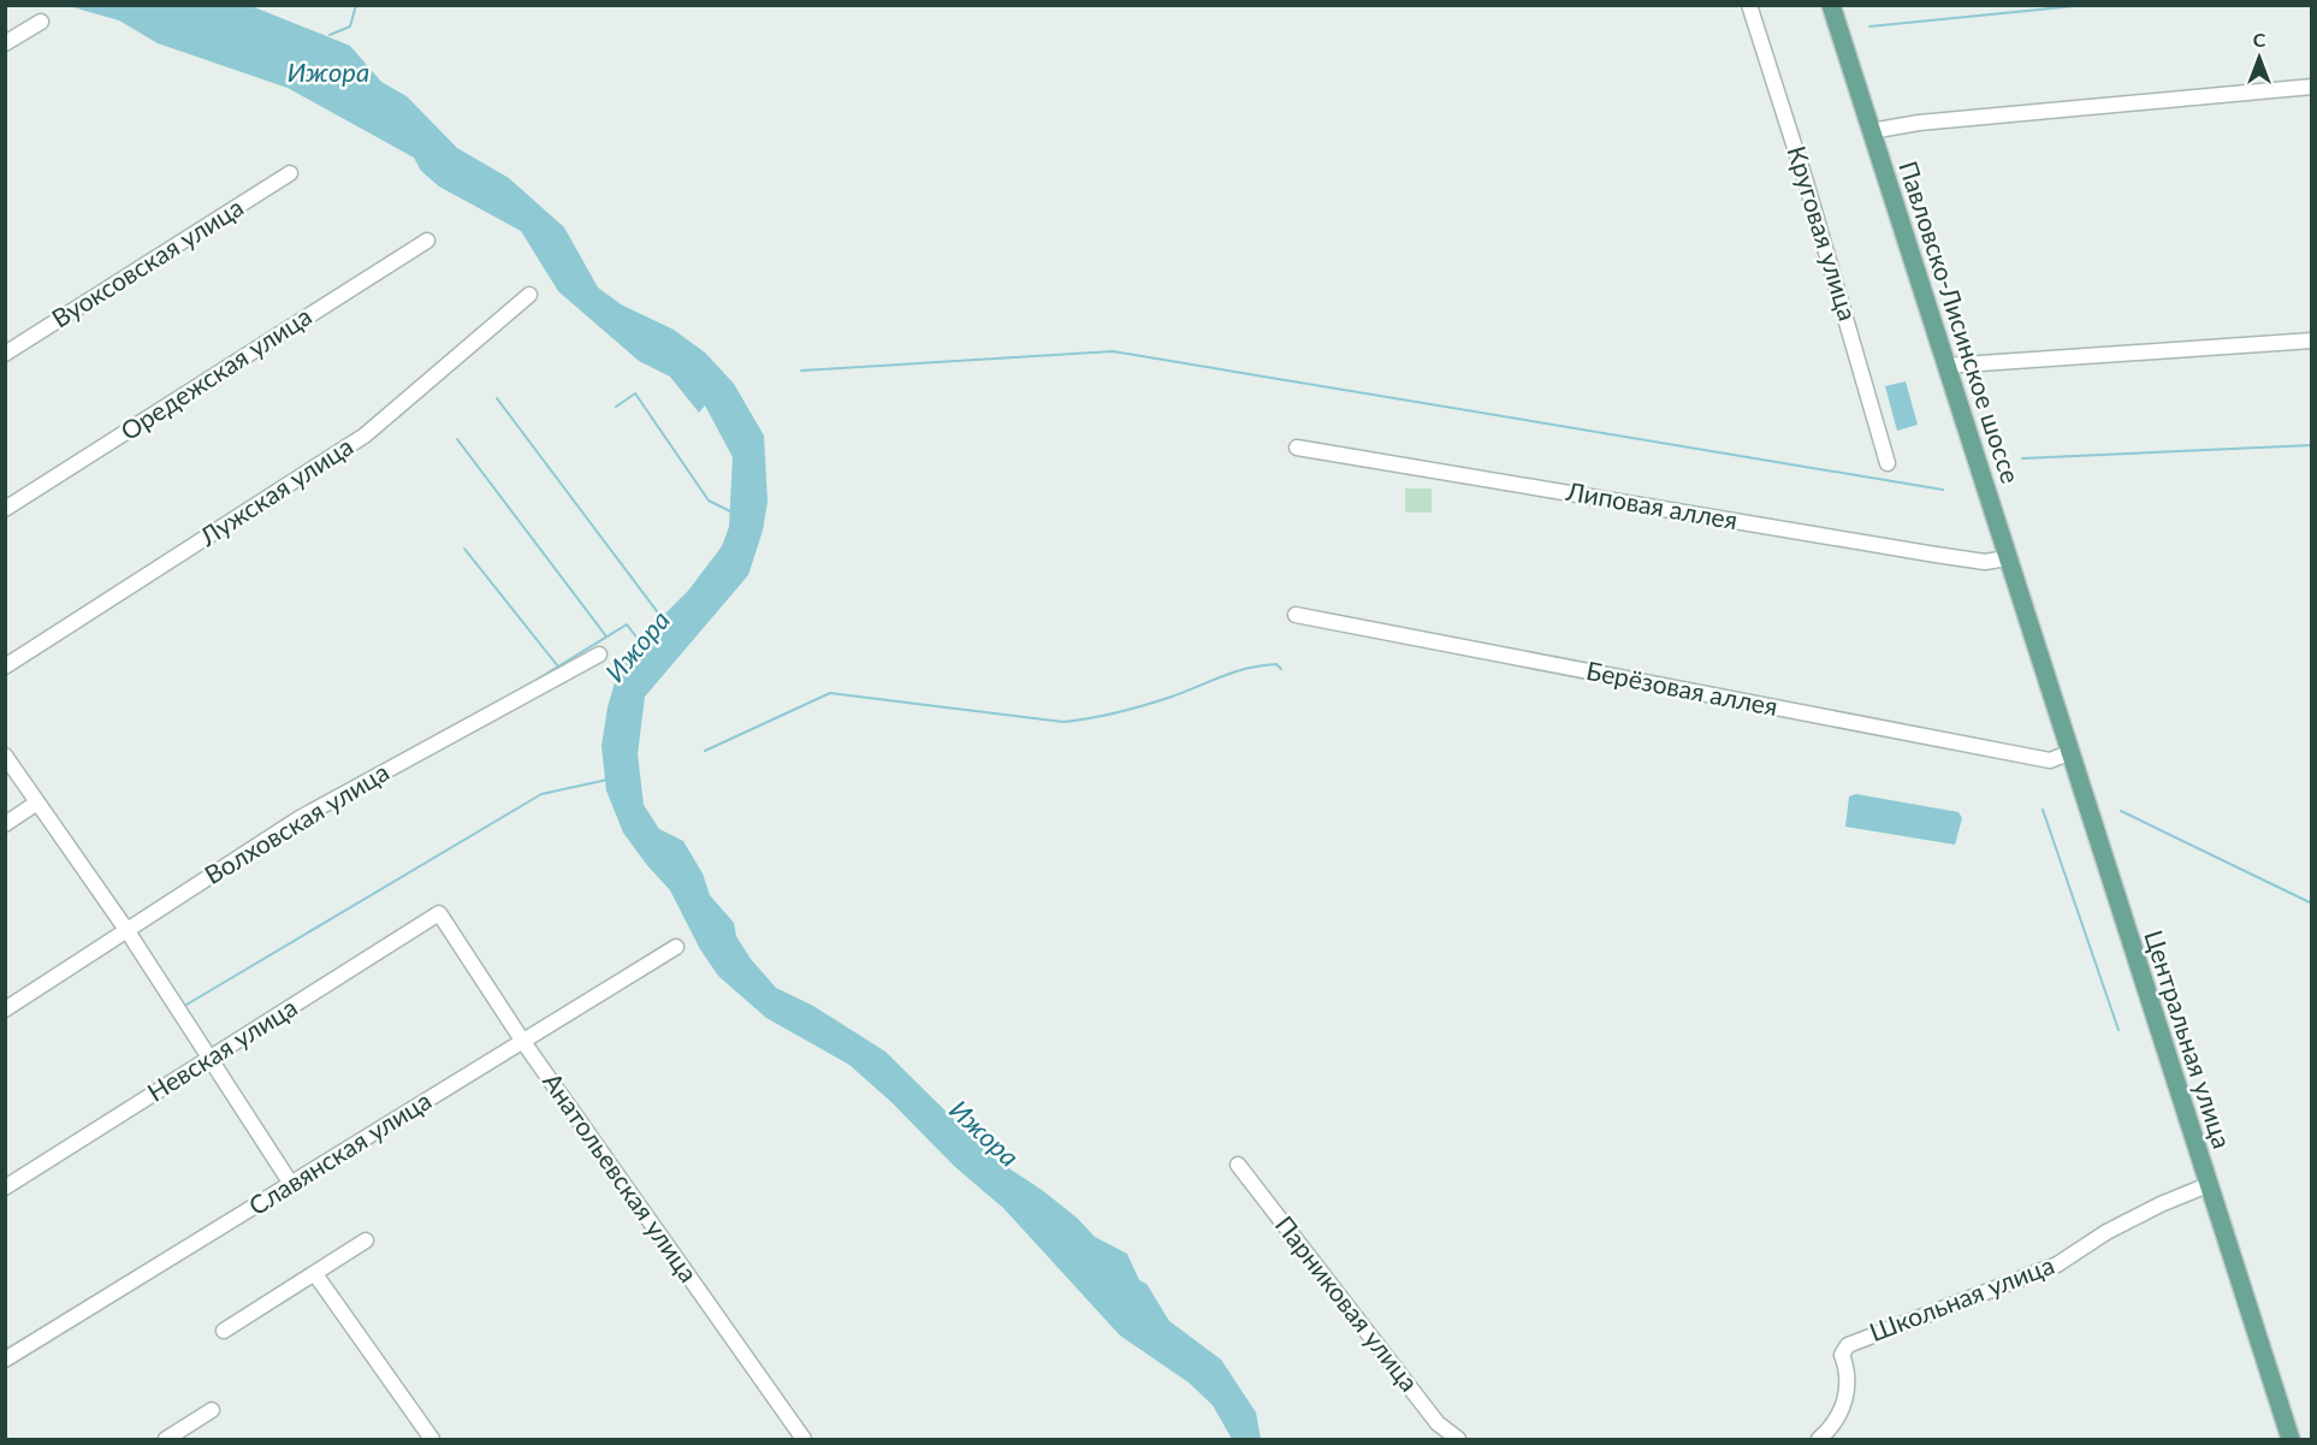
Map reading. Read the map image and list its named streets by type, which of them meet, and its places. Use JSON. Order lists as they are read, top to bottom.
{
  "streets": {
    "main road": ["Павловско-Лисинское шоссе", "Центральная улица"],
    "street": [
      "Круговая улица",
      "Вуоксовская улица",
      "Оредежская улица",
      "Лужская улица",
      "Липовая аллея",
      "Берёзовая аллея",
      "Волховская улица",
      "Невская улица",
      "Славянская улица",
      "Анатольевская улица",
      "Школьная улица",
      "Парниковая улица"
    ]
  },
  "crossings": [
    ["Павловско-Лисинское шоссе", "Липовая аллея"],
    ["Павловско-Лисинское шоссе", "Центральная улица"],
    ["Берёзовая аллея", "Центральная улица"],
    ["Центральная улица", "Школьная улица"],
    ["Невская улица", "Анатольевская улица"],
    ["Славянская улица", "Анатольевская улица"]
  ],
  "water": ["Ижора"],
  "north": "top"
}
